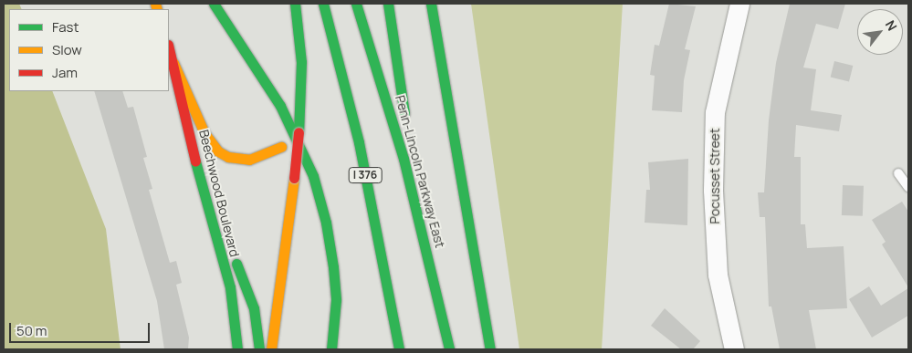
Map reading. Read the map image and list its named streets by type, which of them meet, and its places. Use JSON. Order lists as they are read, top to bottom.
{
  "streets": {
    "main road": ["Penn-Lincoln Parkway East", "I 376", "Beechwood Boulevard"],
    "street": ["Pocusset Street"]
  },
  "legend": ["Fast", "Slow", "Jam"],
  "scale_bar": "50 m",
  "north": "top right"
}
